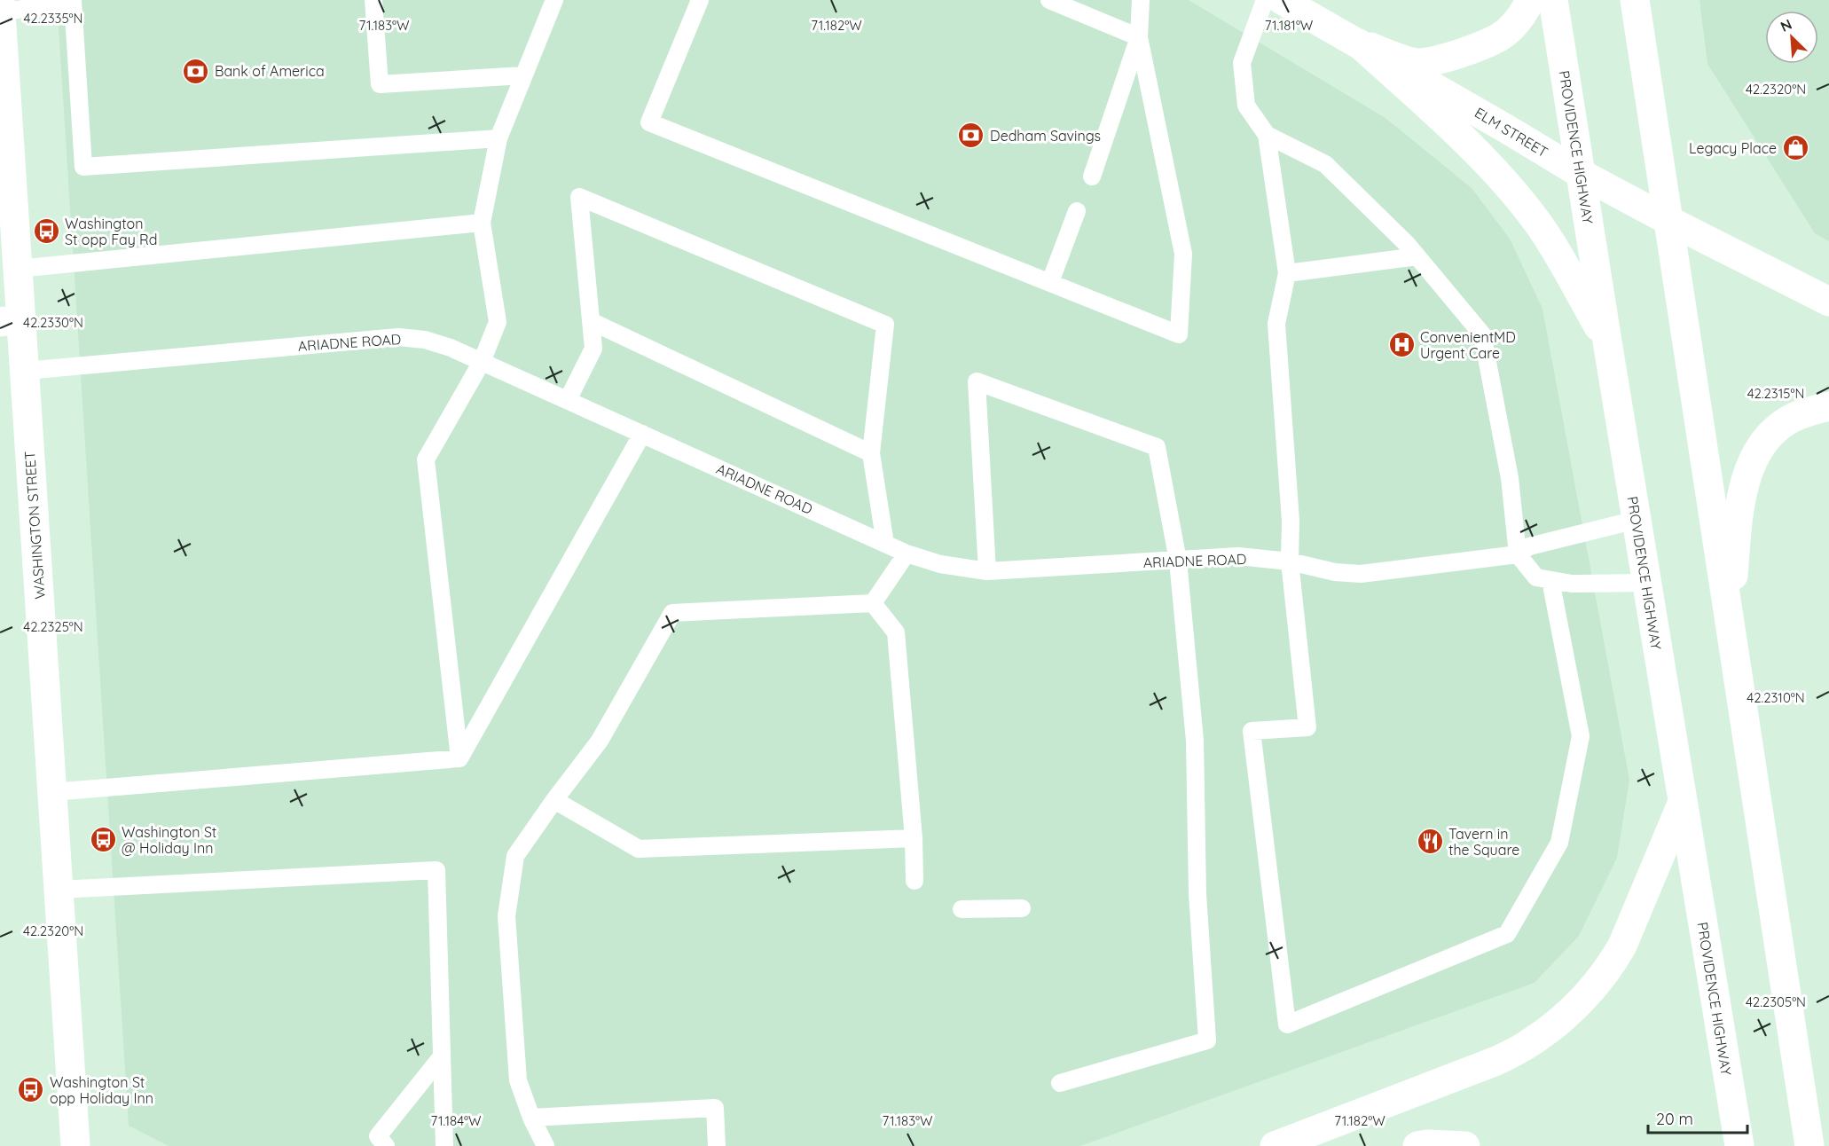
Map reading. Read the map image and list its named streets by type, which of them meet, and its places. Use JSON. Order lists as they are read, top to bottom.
{
  "streets": {
    "main road": ["ELM STREET", "PROVIDENCE HIGHWAY", "WASHINGTON STREET"],
    "lane": ["ARIADNE ROAD"]
  },
  "crossings": [
    ["ELM STREET", "PROVIDENCE HIGHWAY"],
    ["PROVIDENCE HIGHWAY", "ARIADNE ROAD"],
    ["ARIADNE ROAD", "WASHINGTON STREET"]
  ],
  "places": {
    "bank": ["Bank of America", "Dedham Savings"],
    "shop": ["Legacy Place"],
    "bus stop": ["Washington St opp Fay Rd", "Washington St @ Holiday Inn", "Washington St opp Holiday Inn"],
    "hospital": ["ConvenientMD Urgent Care"],
    "restaurant": ["Tavern in the Square"]
  },
  "scale_bar": "20 m",
  "north": "top left",
  "coordinates": [
    "42.2335°N",
    "71.183°W",
    "71.182°W",
    "71.181°W",
    "42.2320°N",
    "42.2330°N",
    "42.2315°N",
    "42.2325°N",
    "42.2310°N",
    "42.2305°N",
    "71.184°W"
  ]
}
